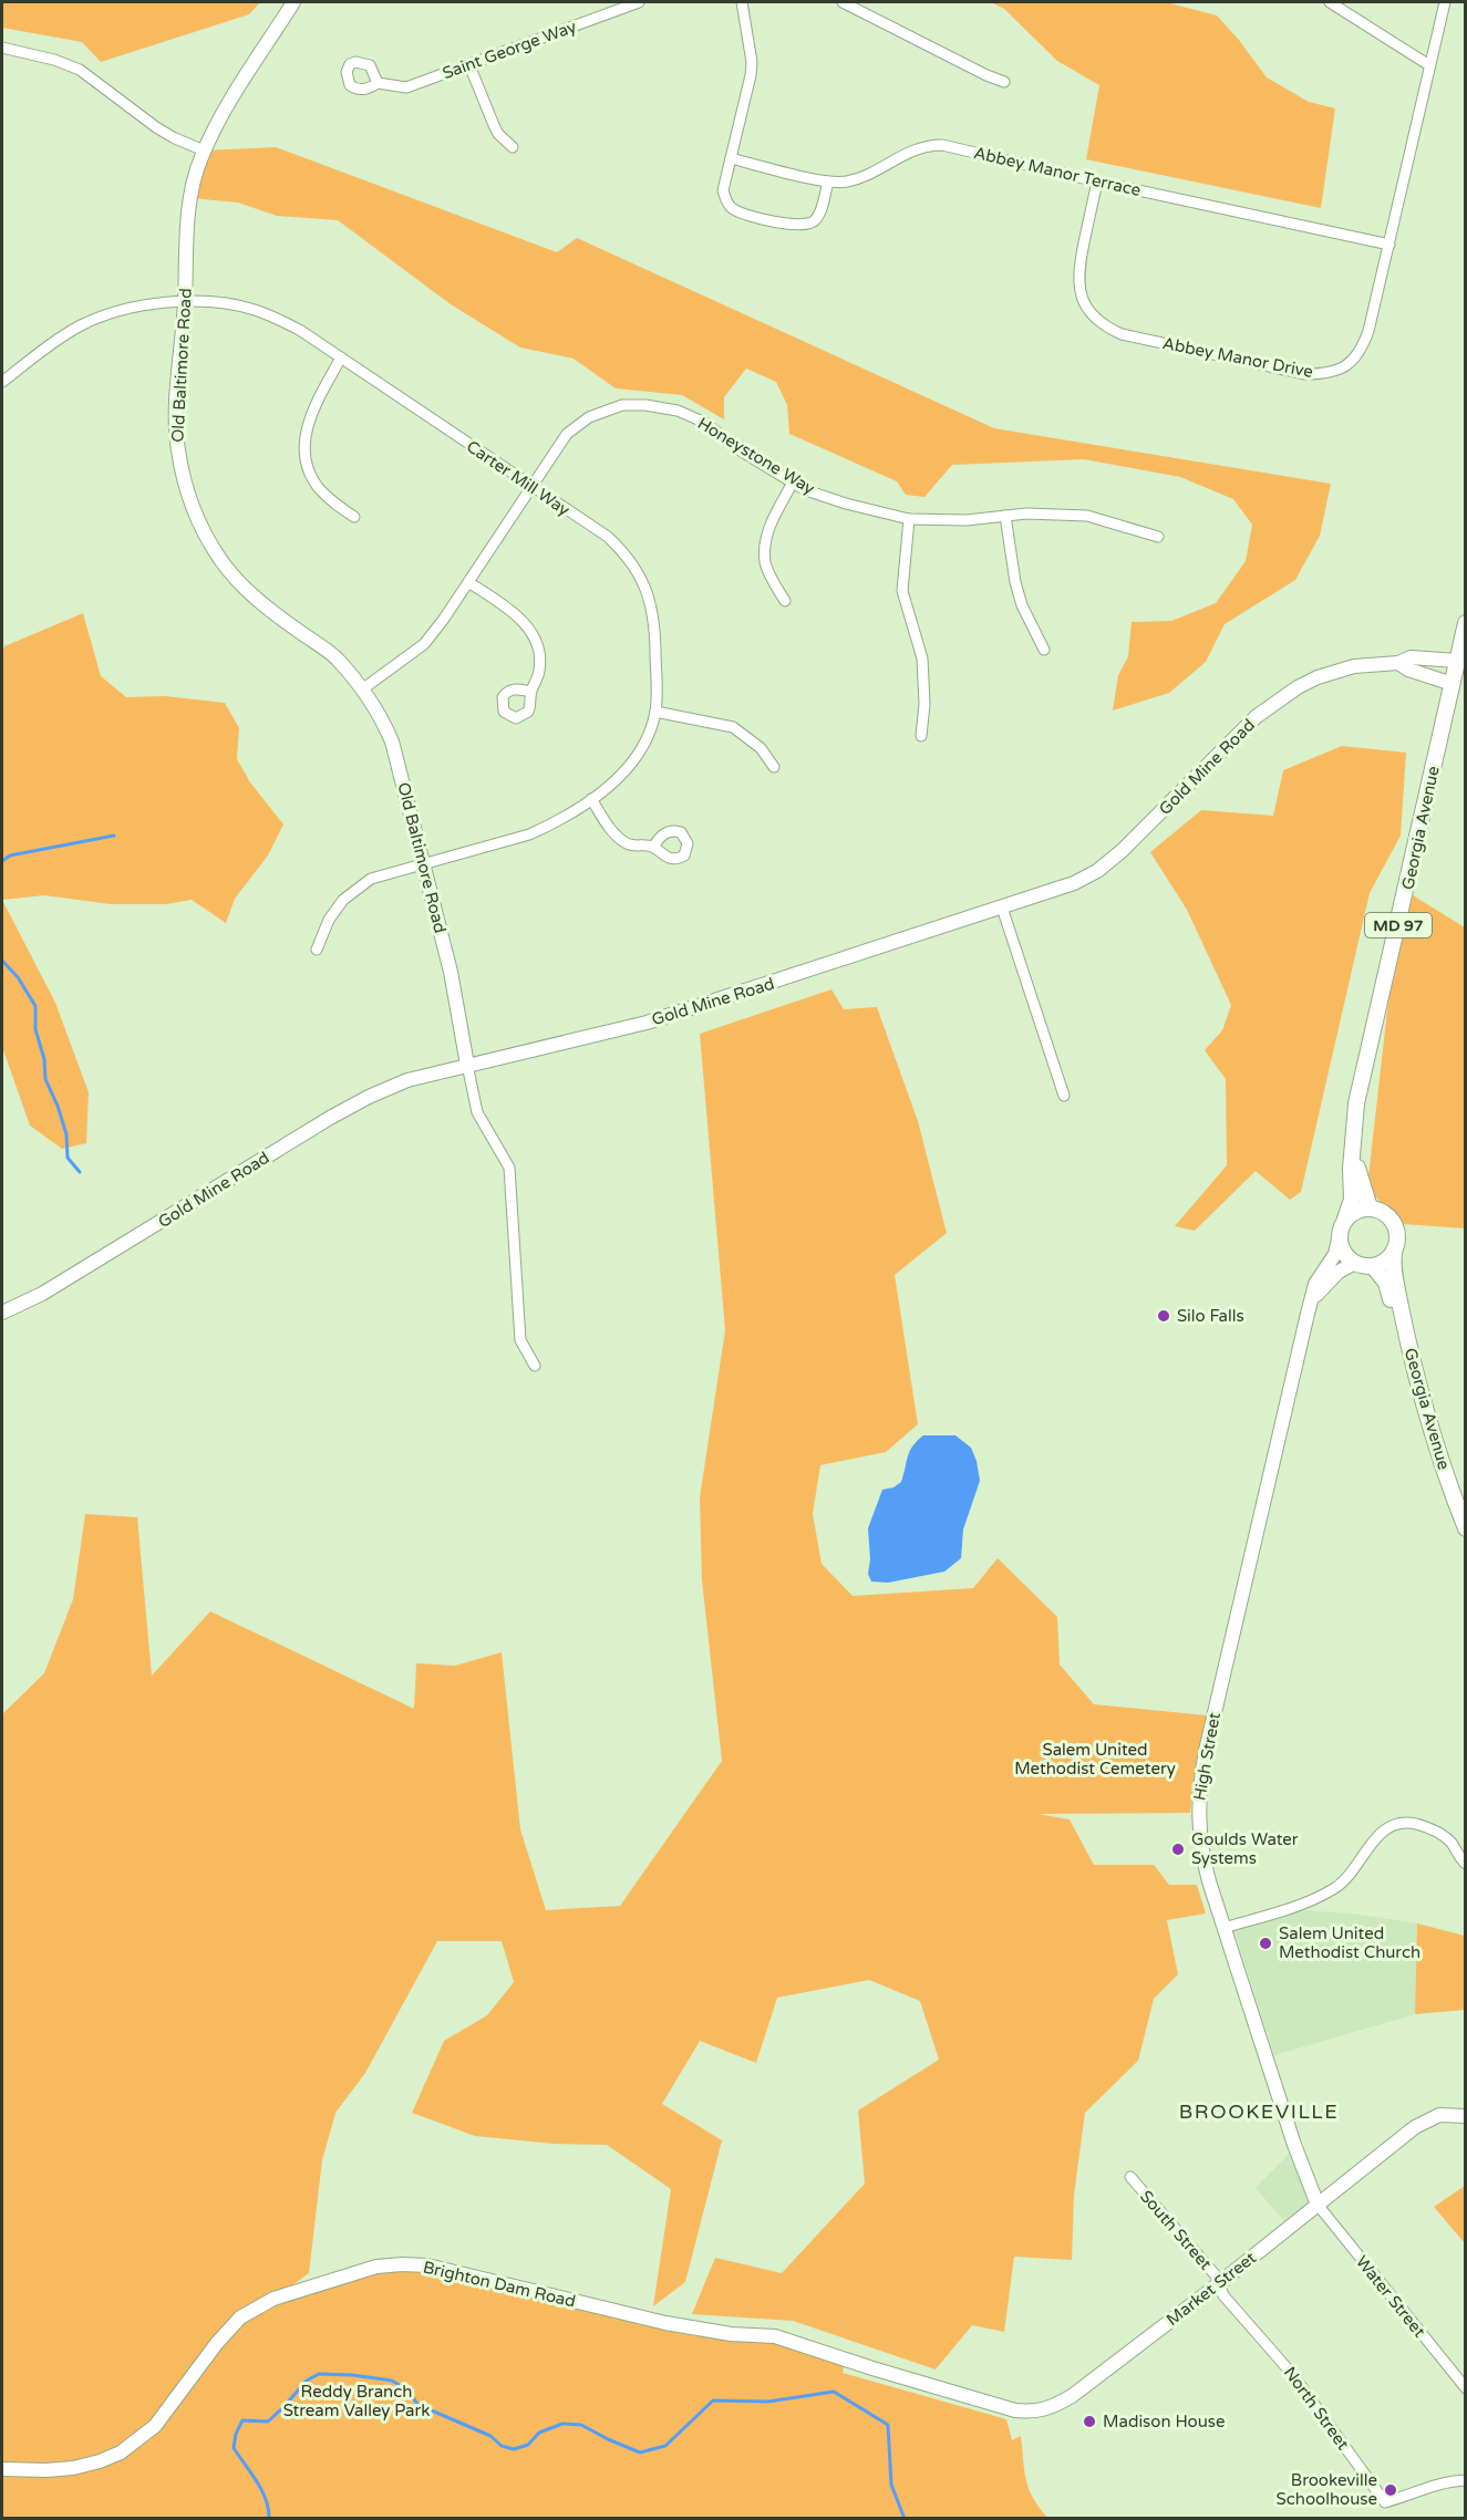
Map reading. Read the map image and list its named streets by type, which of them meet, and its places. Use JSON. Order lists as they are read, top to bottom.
{
  "streets": {
    "main road": ["Georgia Avenue", "MD 97"],
    "street": [
      "Saint George Way",
      "Abbey Manor Terrace",
      "Abbey Manor Drive",
      "Old Baltimore Road",
      "Honeystone Way",
      "Carter Mill Way",
      "Gold Mine Road",
      "High Street",
      "South Street",
      "Brighton Dam Road",
      "Market Street",
      "Water Street",
      "North Street"
    ]
  },
  "crossings": [
    ["Abbey Manor Terrace", "Abbey Manor Drive"],
    ["Old Baltimore Road", "Honeystone Way"],
    ["Old Baltimore Road", "Carter Mill Way"],
    ["Old Baltimore Road", "Gold Mine Road"],
    ["Honeystone Way", "Carter Mill Way"],
    ["Gold Mine Road", "Georgia Avenue"],
    ["Georgia Avenue", "MD 97"],
    ["Georgia Avenue", "High Street"],
    ["MD 97", "High Street"],
    ["High Street", "Market Street"],
    ["High Street", "Water Street"],
    ["South Street", "Market Street"],
    ["South Street", "North Street"],
    ["Brighton Dam Road", "Market Street"],
    ["Market Street", "Water Street"],
    ["Market Street", "North Street"]
  ],
  "districts": ["BROOKEVILLE"],
  "parks": ["Salem United Methodist Cemetery", "Reddy Branch Stream Valley Park"],
  "places": [
    "Silo Falls",
    "Goulds Water Systems",
    "Salem United Methodist Church",
    "Madison House",
    "Brookeville Schoolhouse"
  ]
}
